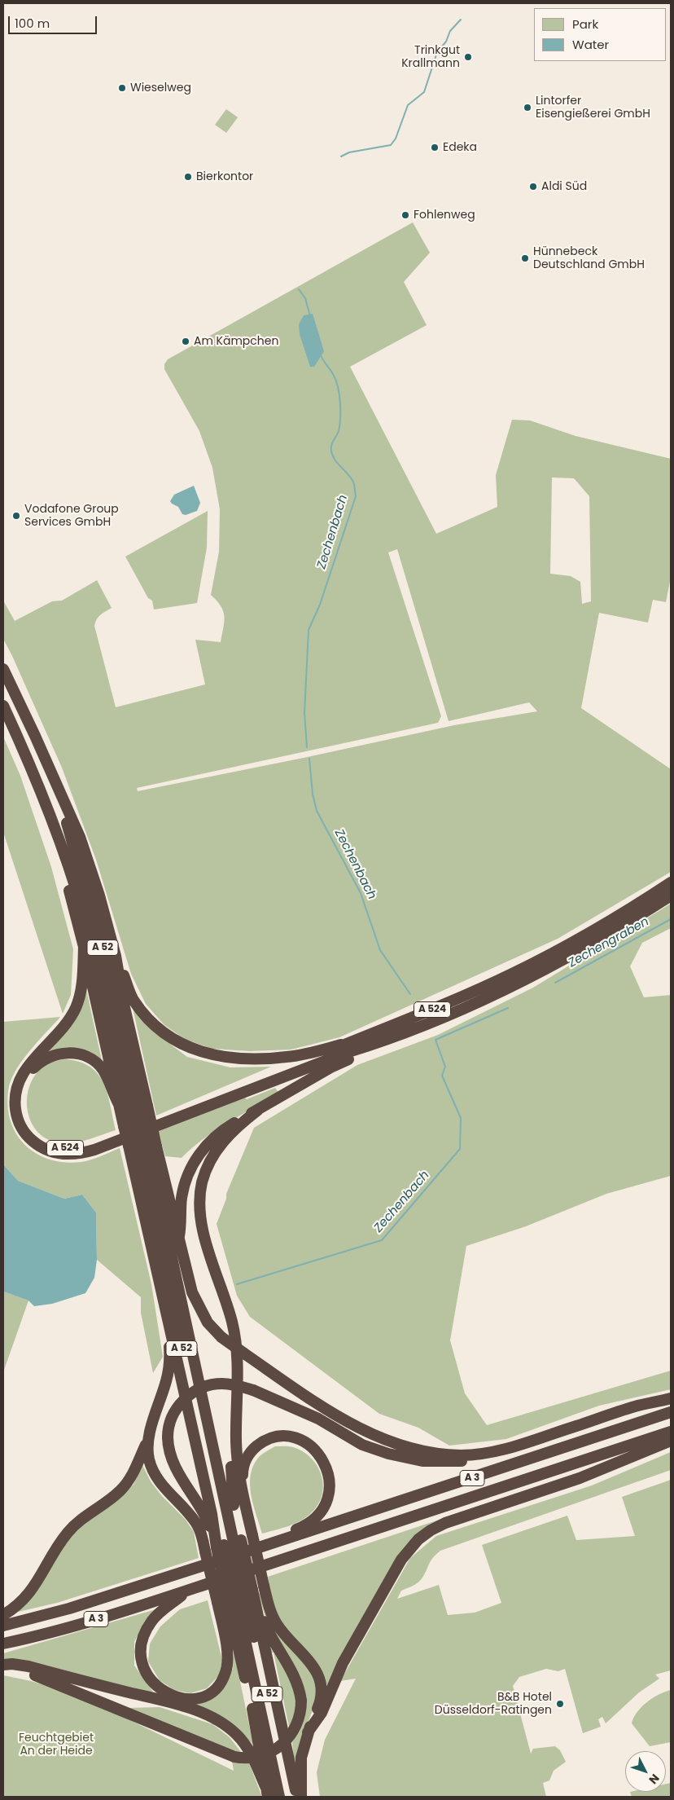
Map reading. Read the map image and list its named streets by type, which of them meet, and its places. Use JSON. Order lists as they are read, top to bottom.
{
  "streets": {
    "highway": ["A 52", "A 524", "A 3"]
  },
  "water": ["Zechenbach", "Zechengraben"],
  "parks": ["Feuchtgebiet An der Heide"],
  "places": [
    "Trinkgut Krallmann",
    "Wieselweg",
    "Lintorfer Eisengießerei GmbH",
    "Edeka",
    "Bierkontor",
    "Aldi Süd",
    "Fohlenweg",
    "Hünnebeck Deutschland GmbH",
    "Am Kämpchen",
    "Vodafone Group Services GmbH",
    "B&B Hotel Düsseldorf-Ratingen"
  ],
  "legend": ["Park", "Water"],
  "scale_bar": "100 m",
  "north": "bottom right"
}
